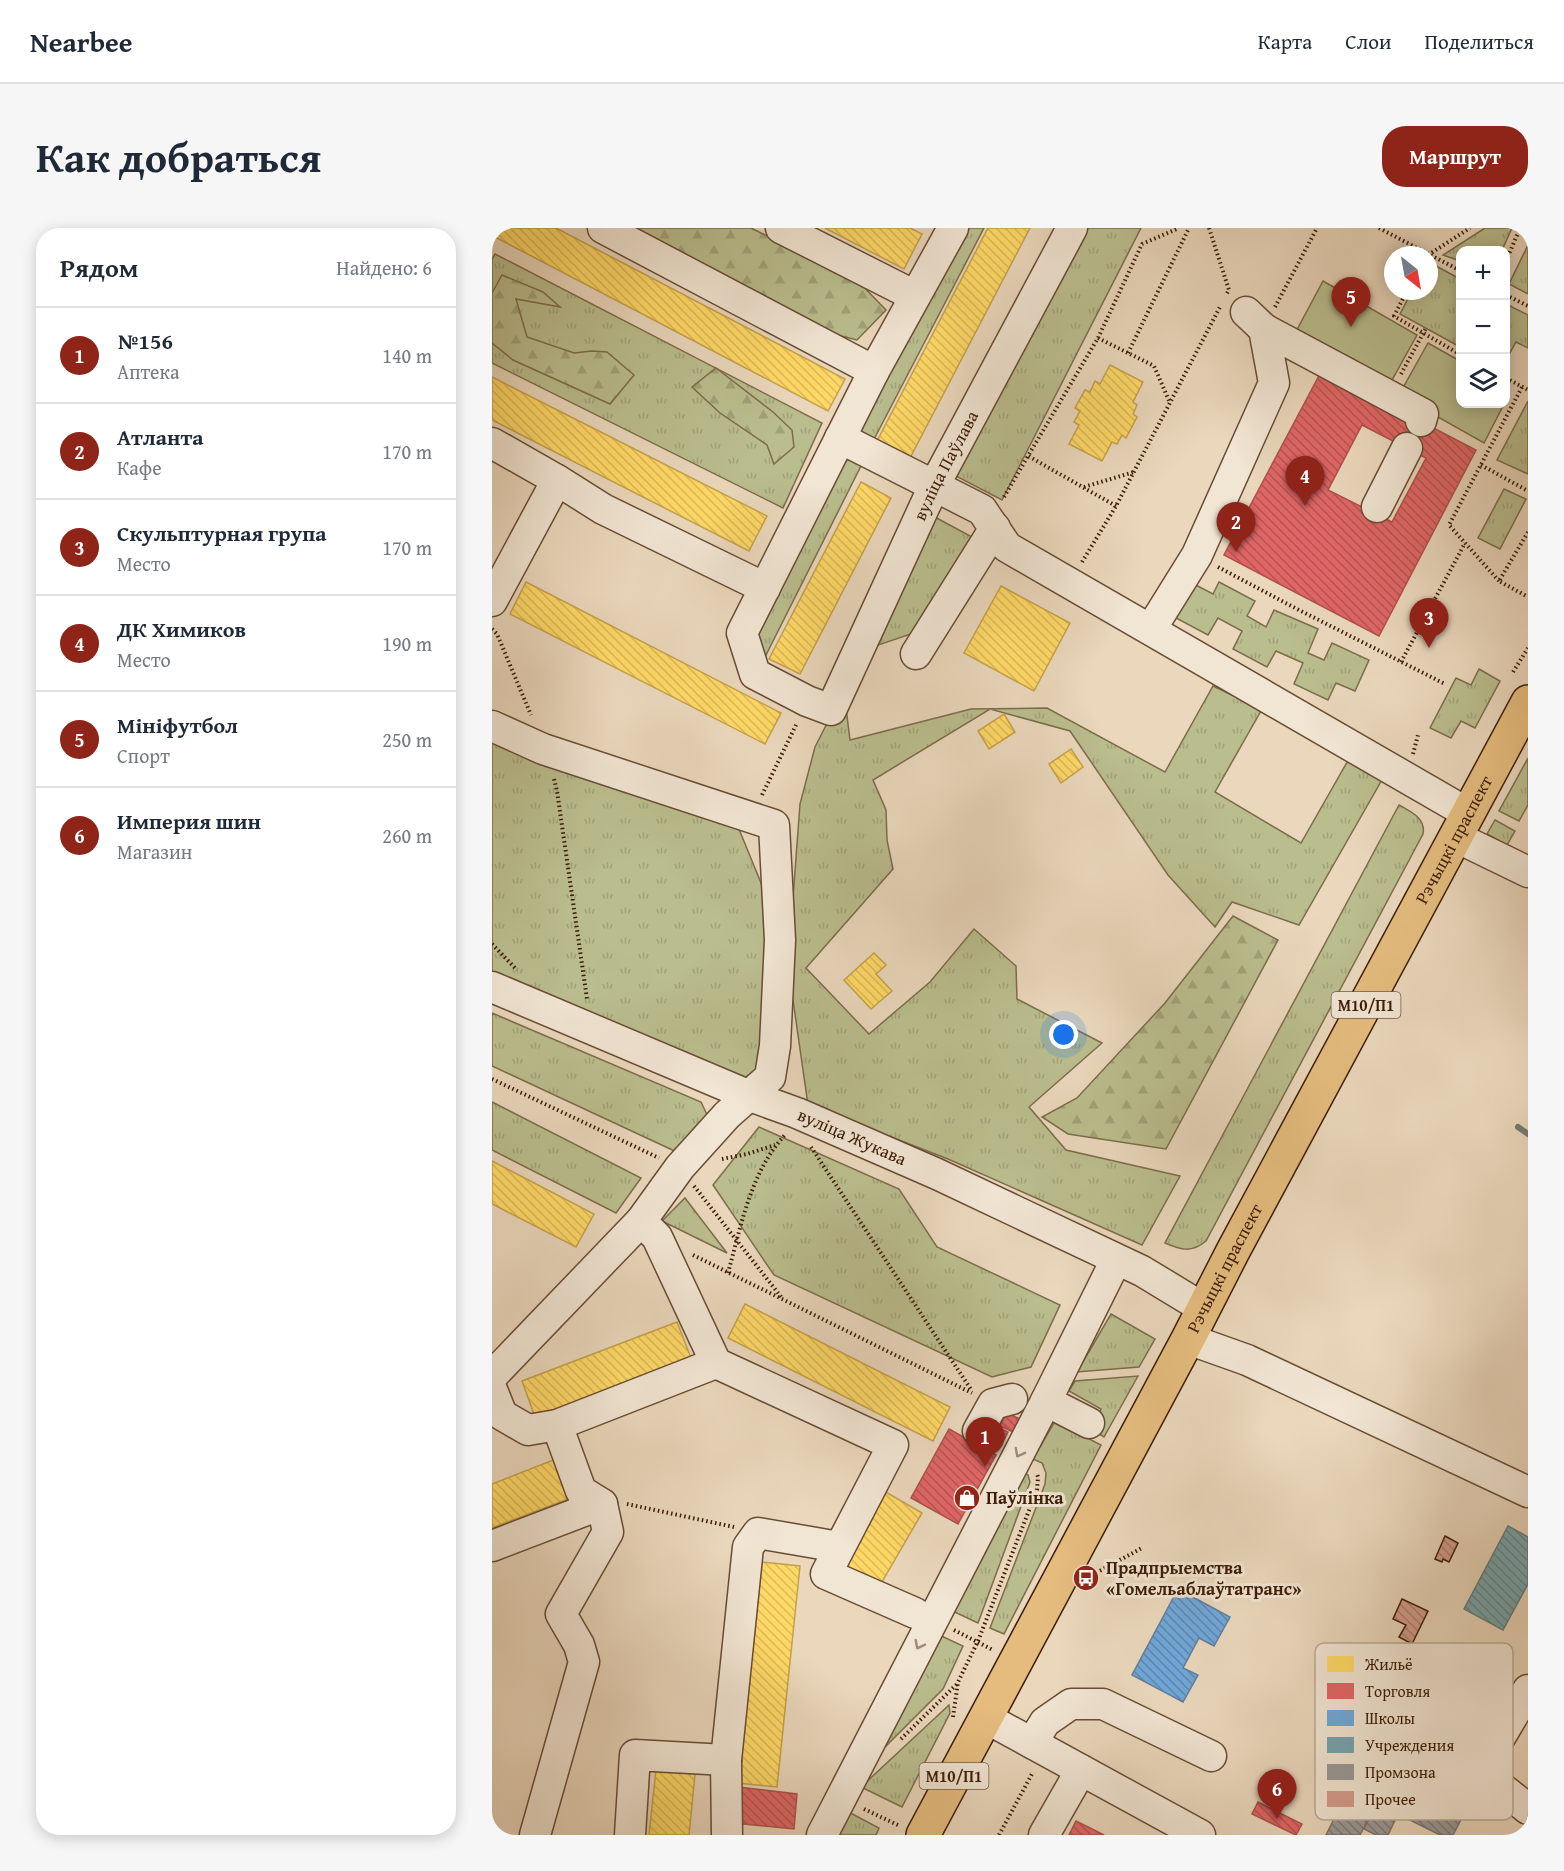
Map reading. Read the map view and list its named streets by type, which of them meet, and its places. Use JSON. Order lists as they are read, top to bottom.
{
  "streets": {
    "main road": ["Рэчыцкі праспект", "М10/П1"],
    "street": ["вуліца Паўлава", "вуліца Жукава"]
  },
  "crossings": [
    ["Рэчыцкі праспект", "вуліца Жукава"]
  ],
  "places": {
    "shop": ["Паўлінка"],
    "bus stop": ["Прадпрыемства «Гомельаблаўтатранс»"]
  },
  "legend": [
    "Жильё",
    "Торговля",
    "Школы",
    "Учреждения",
    "Промзона",
    "Прочее"
  ],
  "north": "bottom right",
  "page": {
    "header": "Nearbee",
    "nav": ["Карта", "Слои", "Поделиться"],
    "title": "Как добраться",
    "buttons": "Маршрут",
    "heading": ["Рядом", "Найдено: 6"],
    "map_buttons": ["+", "−"],
    "pins": [
      "5",
      "4",
      "2",
      "3",
      "1",
      "6"
    ],
    "list": [
      {
        "mark": "1",
        "name": "№156",
        "note": "Аптека",
        "value": "140 m"
      },
      {
        "mark": "2",
        "name": "Атланта",
        "note": "Кафе",
        "value": "170 m"
      },
      {
        "mark": "3",
        "name": "Скульптурная група",
        "note": "Место",
        "value": "170 m"
      },
      {
        "mark": "4",
        "name": "ДК Химиков",
        "note": "Место",
        "value": "190 m"
      },
      {
        "mark": "5",
        "name": "Мініфутбол",
        "note": "Спорт",
        "value": "250 m"
      },
      {
        "mark": "6",
        "name": "Империя шин",
        "note": "Магазин",
        "value": "260 m"
      }
    ]
  }
}
